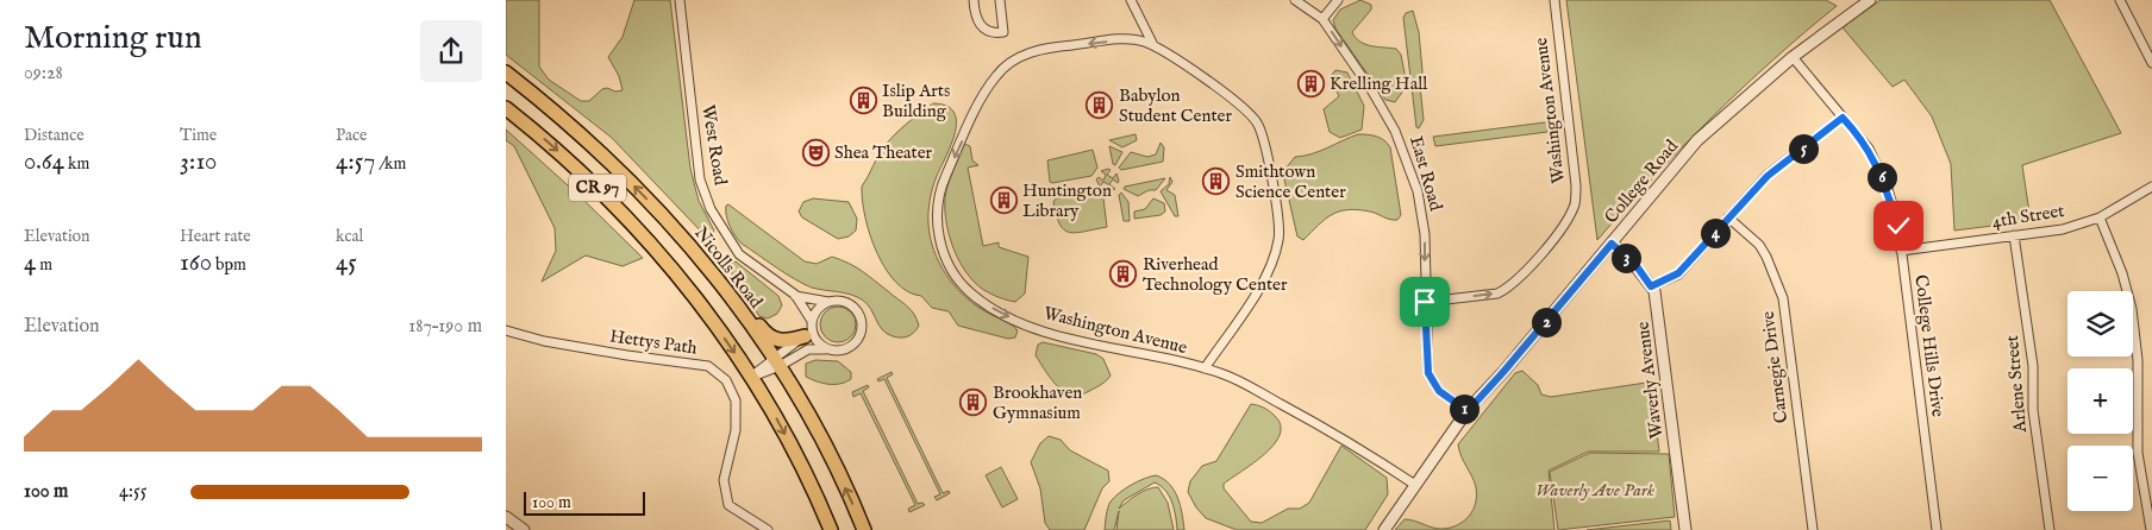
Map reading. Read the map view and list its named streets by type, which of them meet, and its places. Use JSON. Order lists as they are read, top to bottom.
{
  "streets": {
    "highway": ["CR 97", "Nicolls Road"],
    "street": [
      "Washington Avenue",
      "West Road",
      "East Road",
      "College Road",
      "4th Street",
      "Hettys Path",
      "College Hills Drive",
      "Carnegie Drive",
      "Waverly Avenue",
      "Arlene Street"
    ]
  },
  "crossings": [
    ["Washington Avenue", "East Road"],
    ["Washington Avenue", "College Road"],
    ["East Road", "College Road"],
    ["College Road", "College Hills Drive"],
    ["College Road", "Waverly Avenue"],
    ["4th Street", "College Hills Drive"],
    ["4th Street", "Arlene Street"]
  ],
  "one_way": ["East Road"],
  "parks": ["Waverly Ave Park"],
  "places": {
    "building": [
      "Krelling Hall",
      "Islip Arts Building",
      "Babylon Student Center",
      "Smithtown Science Center",
      "Huntington Library",
      "Riverhead Technology Center",
      "Brookhaven Gymnasium"
    ],
    "theatre": ["Shea Theater"]
  },
  "scale_bar": "100 m",
  "page": {
    "heading": ["Morning run", "09:28"],
    "stats": [
      ["Distance", "0.64 km"],
      ["Time", "3:10"],
      ["Pace", "4:57 /km"],
      ["Elevation", "4 m"],
      ["Heart rate", "160 bpm"],
      ["kcal", "45"]
    ],
    "pins": [
      "5",
      "6",
      "4",
      "3",
      "2",
      "1"
    ],
    "map_buttons": ["+", "−"],
    "chart": ["Elevation", "187–190 m"],
    "list": [
      {
        "name": "100 m",
        "note": "4:55"
      }
    ],
    "scale": "100 m"
  }
}
